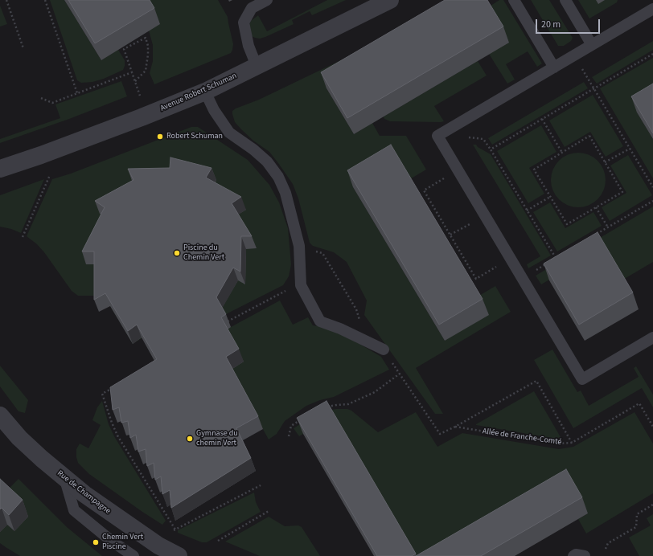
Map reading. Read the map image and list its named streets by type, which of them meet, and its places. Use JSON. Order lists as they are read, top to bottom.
{
  "streets": {
    "street": ["Avenue Robert Schuman", "Rue de Champagne"],
    "path": ["Allée de Franche-Comté"]
  },
  "places": [
    "Robert Schuman",
    "Piscine du Chemin Vert",
    "Gymnase du chemin Vert",
    "Chemin Vert Piscine"
  ],
  "scale_bar": "20 m"
}
